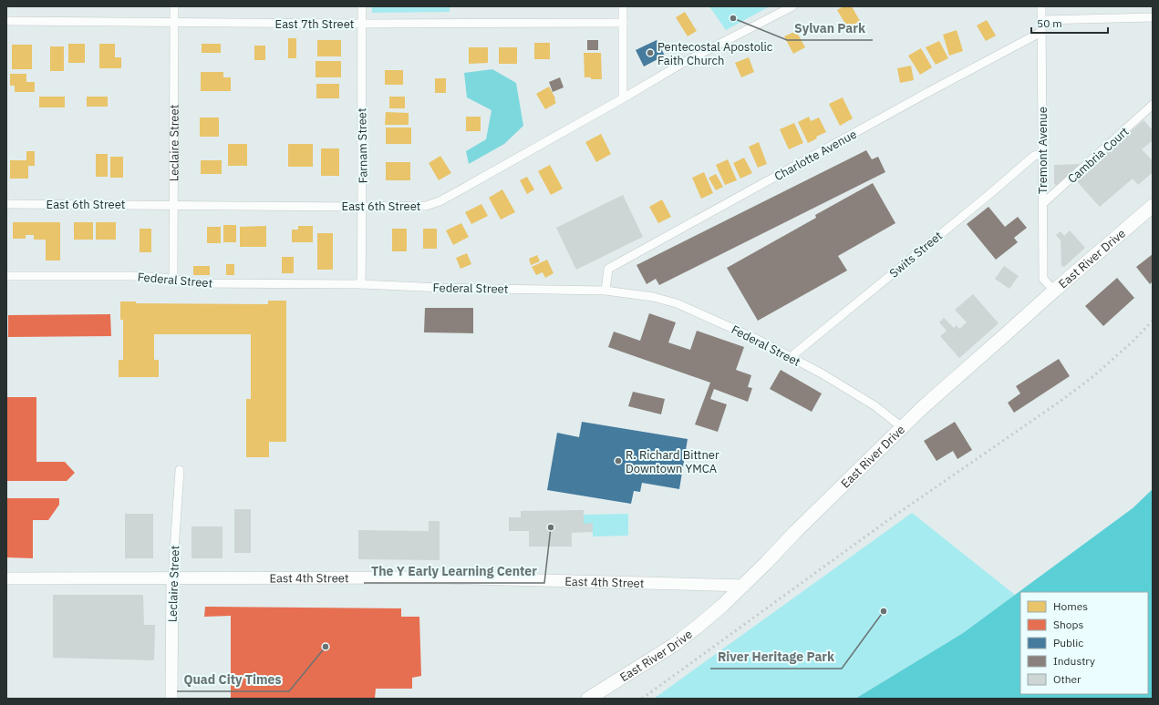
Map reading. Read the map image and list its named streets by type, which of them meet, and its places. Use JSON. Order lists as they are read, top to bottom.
{
  "streets": {
    "main road": ["Leclaire Street", "East River Drive", "East 4th Street"],
    "street": [
      "East 7th Street",
      "Farnam Street",
      "Tremont Avenue",
      "Charlotte Avenue",
      "Cambria Court",
      "East 6th Street",
      "Swits Street",
      "Federal Street"
    ]
  },
  "crossings": [
    ["East 7th Street", "Leclaire Street"],
    ["East 7th Street", "Farnam Street"],
    ["Leclaire Street", "East 6th Street"],
    ["Leclaire Street", "Federal Street"],
    ["Leclaire Street", "East 4th Street"],
    ["Farnam Street", "East 6th Street"],
    ["Farnam Street", "Federal Street"],
    ["Tremont Avenue", "Charlotte Avenue"],
    ["Tremont Avenue", "Cambria Court"],
    ["Tremont Avenue", "Swits Street"],
    ["Tremont Avenue", "East River Drive"],
    ["Charlotte Avenue", "Federal Street"],
    ["Swits Street", "Federal Street"],
    ["East River Drive", "Federal Street"],
    ["East River Drive", "East 4th Street"]
  ],
  "places": [
    "Sylvan Park",
    "Pentecostal Apostolic Faith Church",
    "R. Richard Bittner Downtown YMCA",
    "The Y Early Learning Center",
    "River Heritage Park",
    "Quad City Times"
  ],
  "legend": [
    "Homes",
    "Shops",
    "Public",
    "Industry",
    "Other"
  ],
  "scale_bar": "50 m"
}
